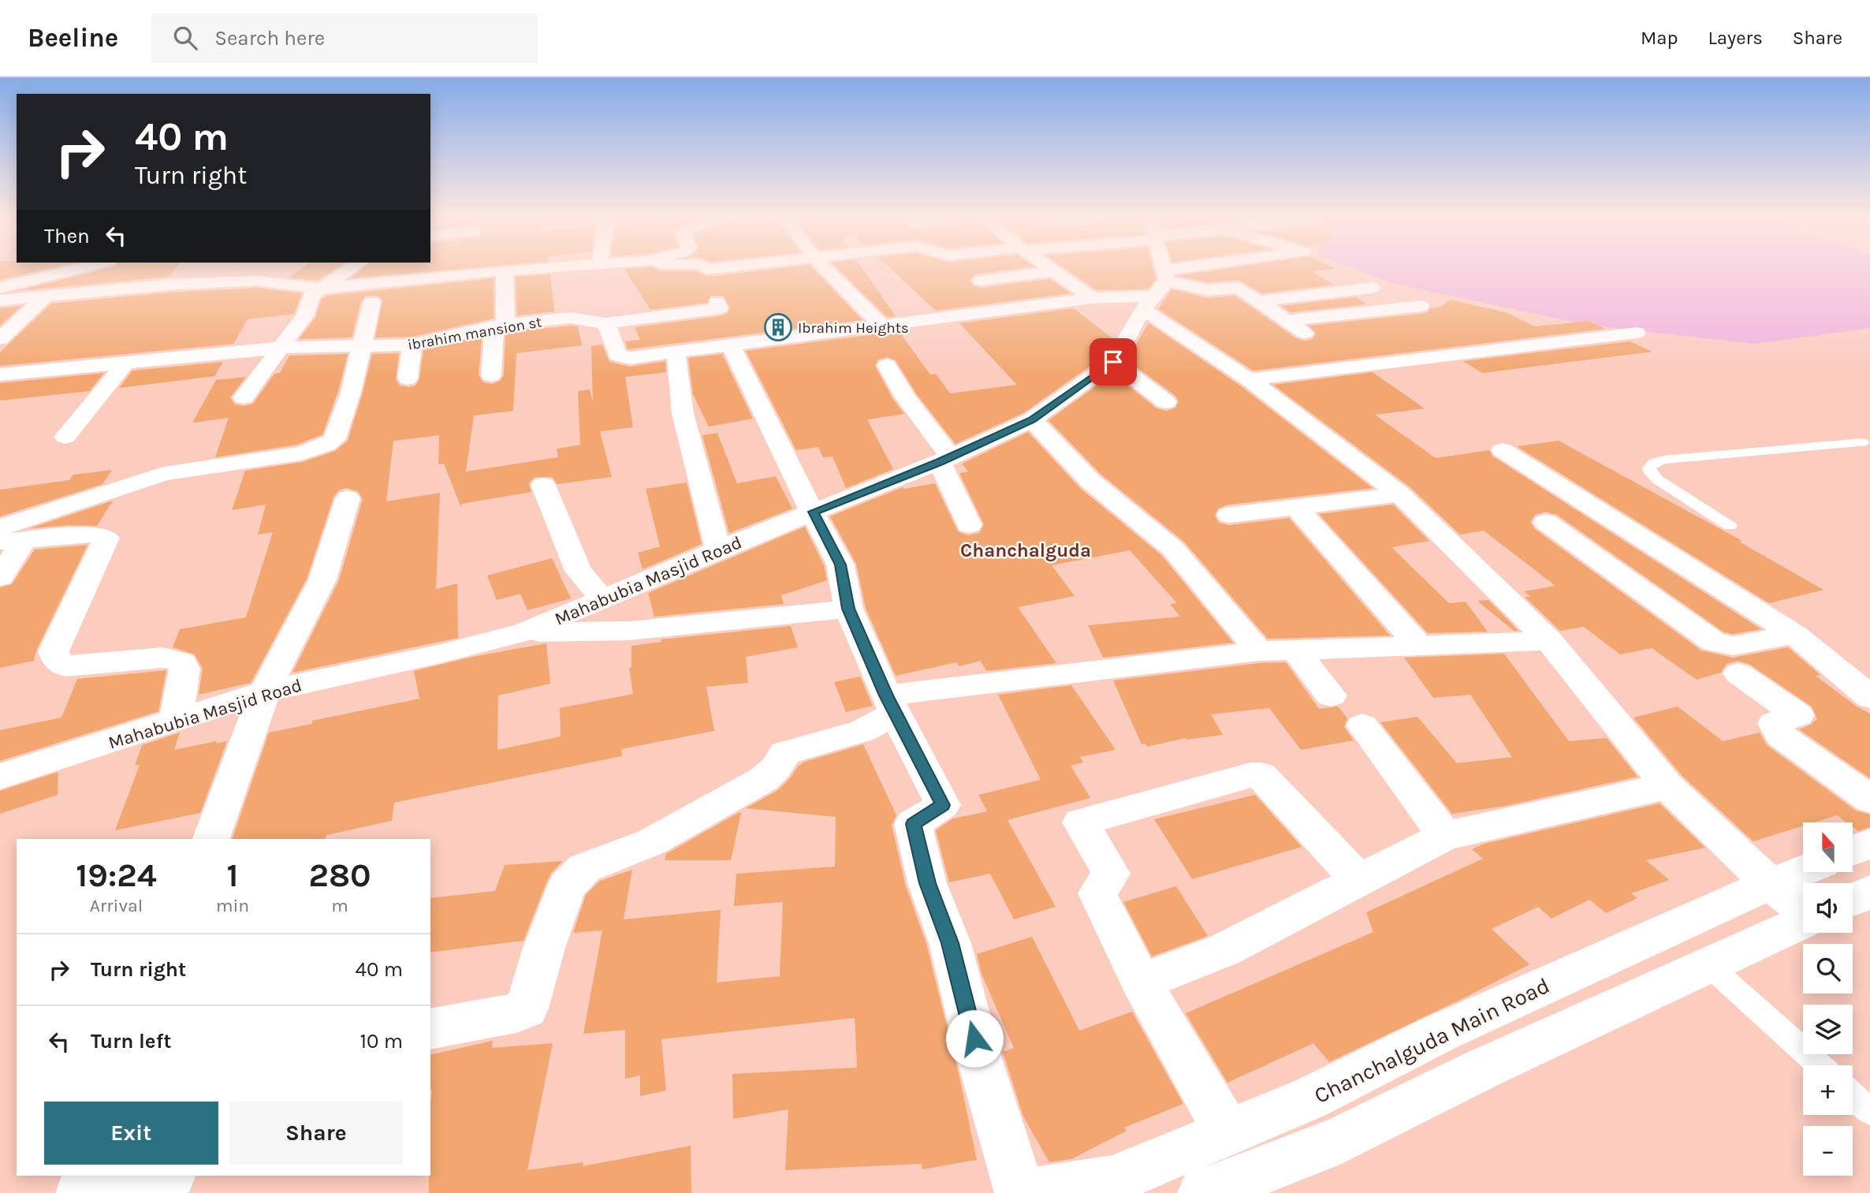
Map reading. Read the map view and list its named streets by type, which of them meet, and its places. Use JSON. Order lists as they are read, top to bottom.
{
  "streets": {
    "street": ["ibrahim mansion st", "Mahabubia Masjid Road", "Chanchalguda Main Road"]
  },
  "districts": ["Chanchalguda"],
  "places": {
    "building": ["Ibrahim Heights"]
  },
  "north": "top",
  "page": {
    "header": "Beeline",
    "search": "Search here",
    "nav": ["Map", "Layers", "Share"],
    "turn": ["40 m", "Turn right"],
    "then": "Then",
    "map_buttons": ["+", "−"],
    "eta": [
      "19:24",
      "Arrival",
      "1",
      "min",
      "280",
      "m"
    ],
    "list": [
      {
        "name": "Turn right",
        "value": "40 m"
      },
      {
        "name": "Turn left",
        "value": "10 m"
      }
    ],
    "buttons": ["Exit", "Share"]
  }
}
